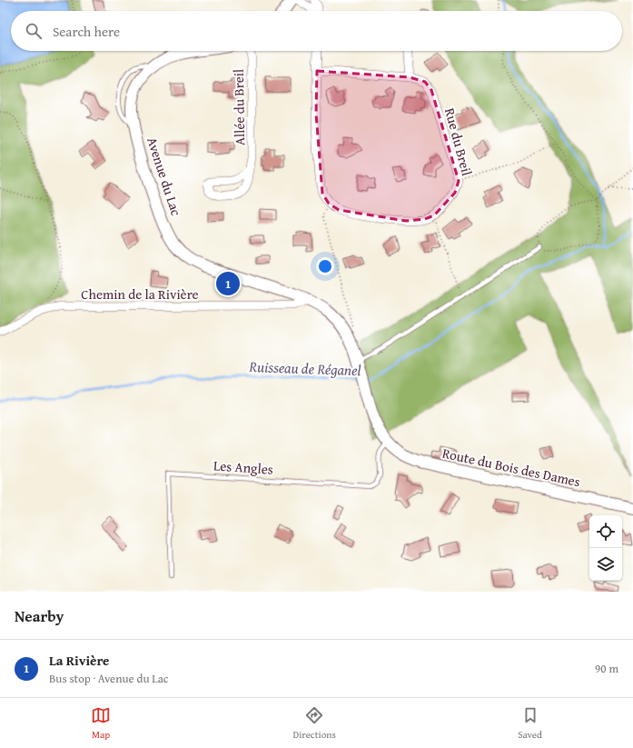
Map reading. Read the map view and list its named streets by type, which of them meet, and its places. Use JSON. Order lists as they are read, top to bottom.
{
  "streets": {
    "street": [
      "Allée du Breil",
      "Rue du Breil",
      "Avenue du Lac",
      "Chemin de la Rivière",
      "Route du Bois des Dames"
    ],
    "lane": ["Les Angles"]
  },
  "crossings": [
    ["Avenue du Lac", "Chemin de la Rivière"],
    ["Avenue du Lac", "Les Angles"],
    ["Avenue du Lac", "Route du Bois des Dames"],
    ["Les Angles", "Route du Bois des Dames"]
  ],
  "water": ["Ruisseau de Réganel"],
  "page": {
    "search": "Search here",
    "pins": "1",
    "heading": "Nearby",
    "list": [
      {
        "mark": "1",
        "name": "La Rivière",
        "note": "Bus stop · Avenue du Lac",
        "value": "90 m"
      }
    ],
    "nav": ["Map", "Directions", "Saved"]
  }
}
